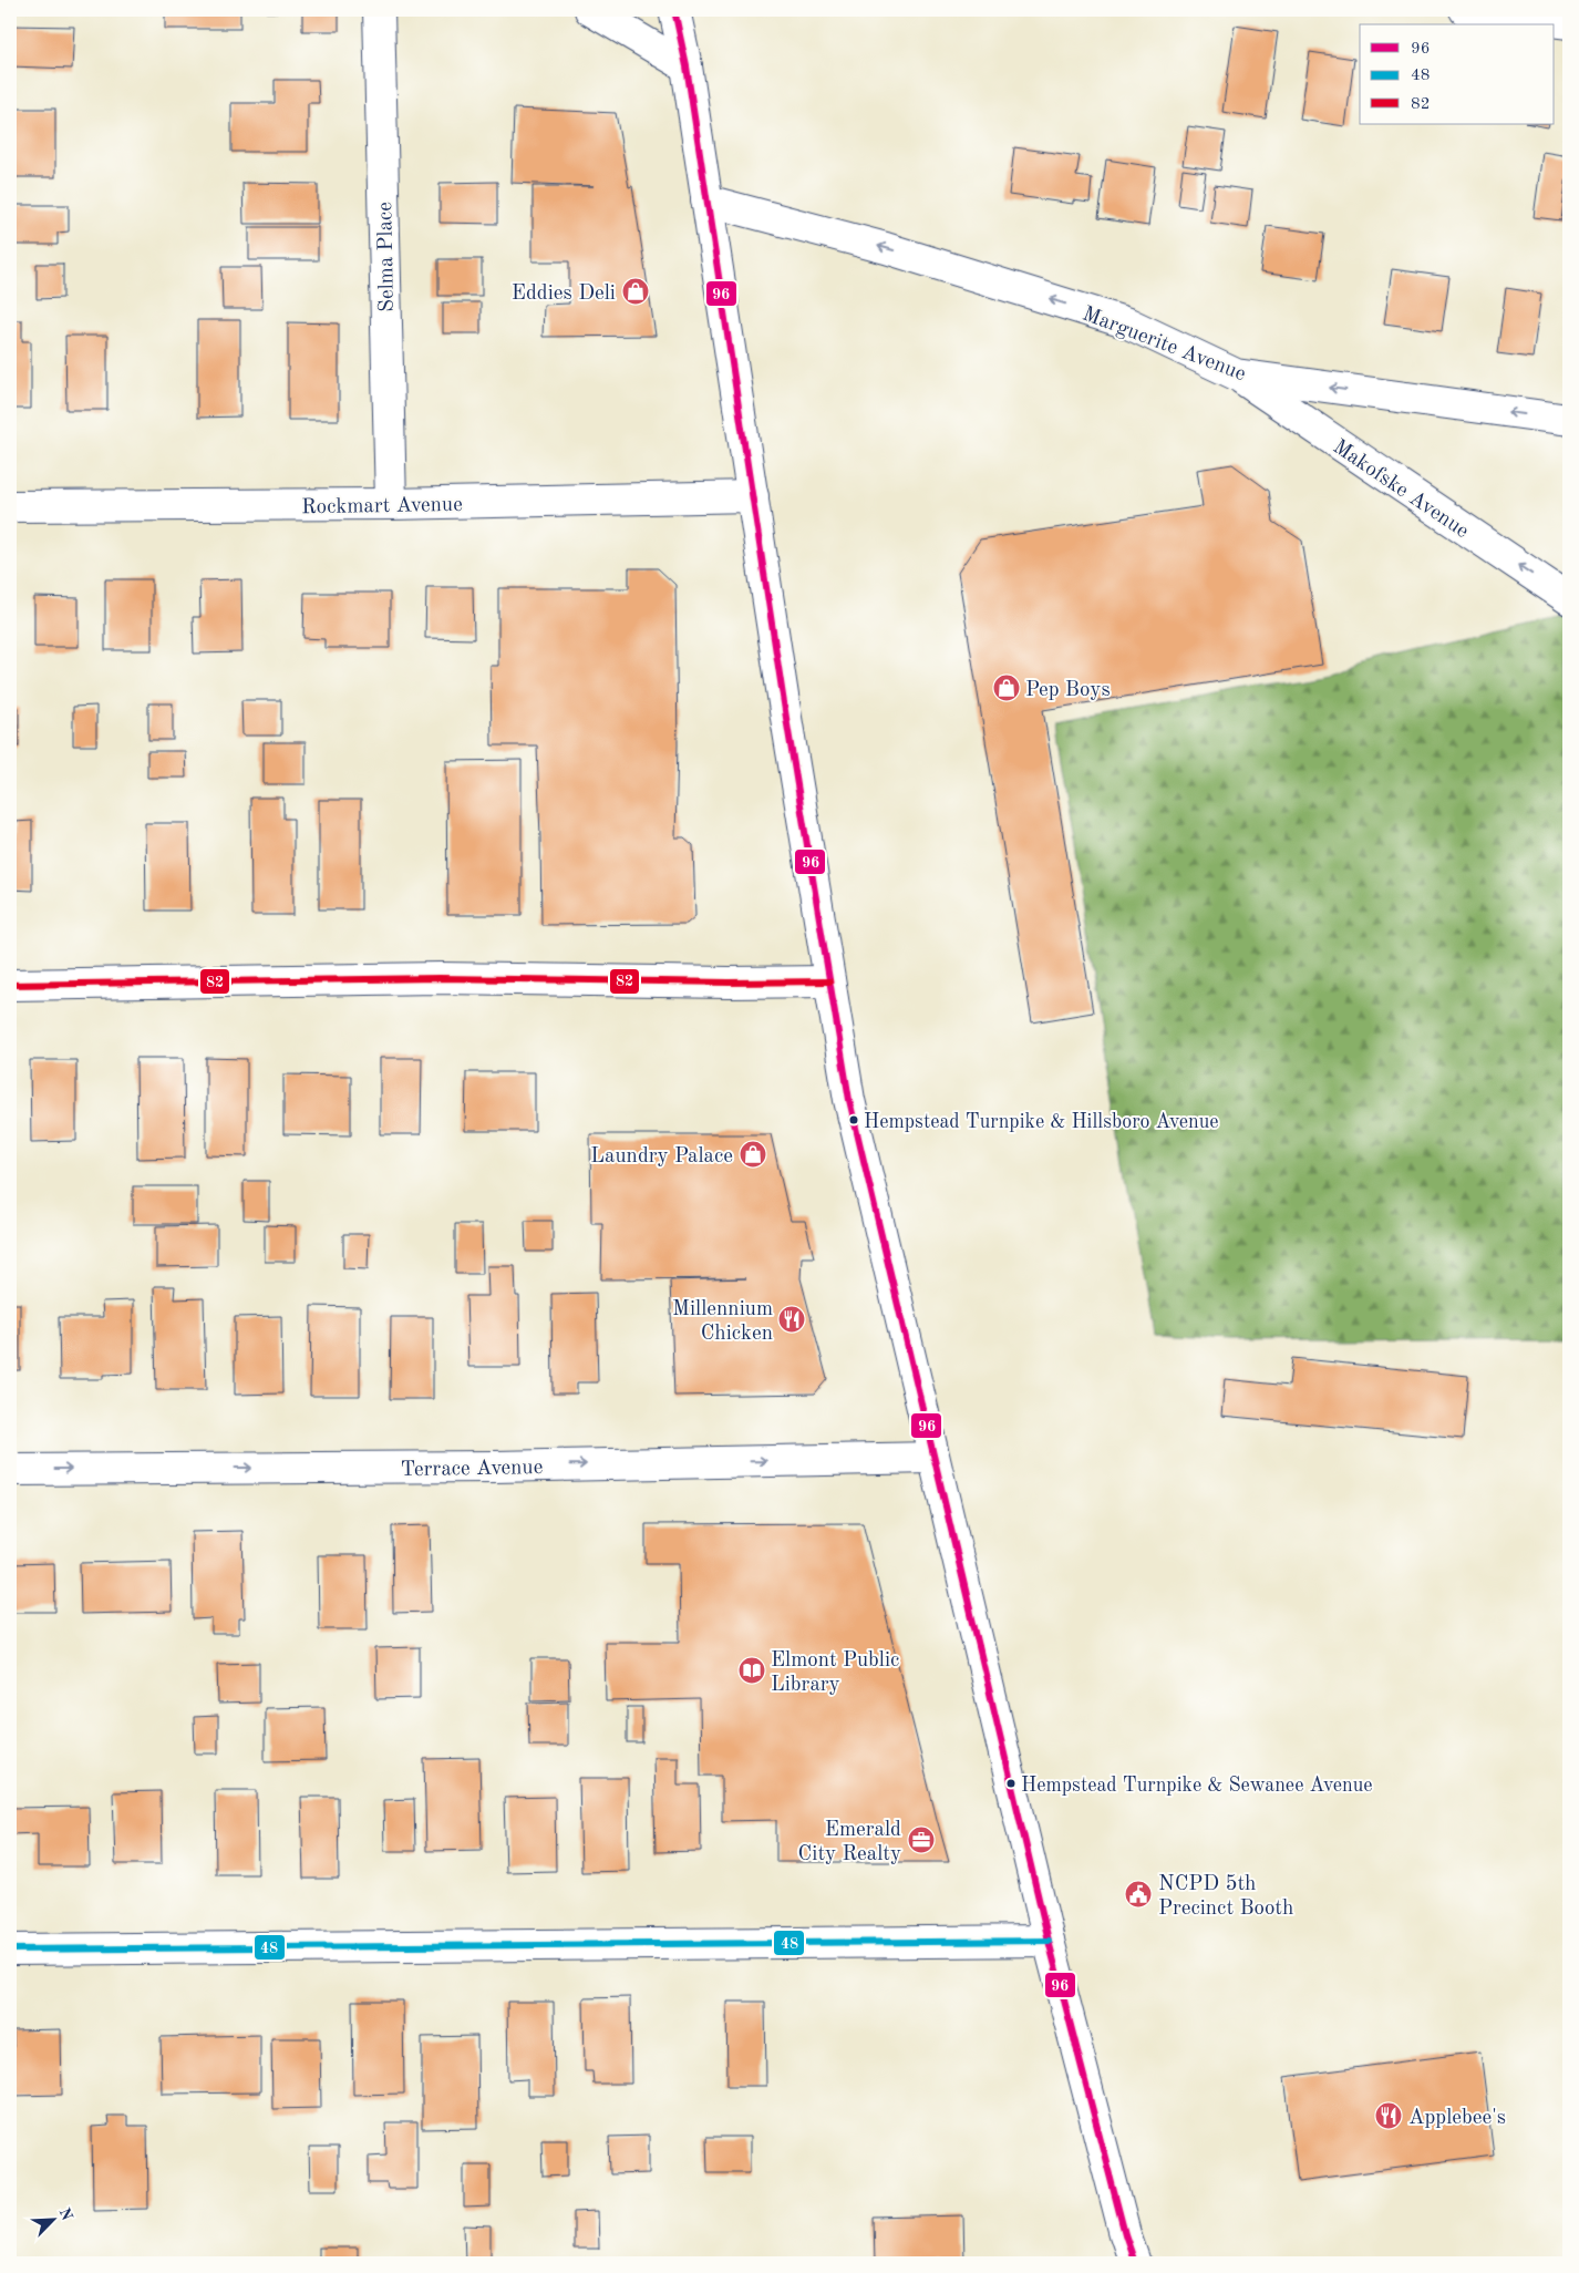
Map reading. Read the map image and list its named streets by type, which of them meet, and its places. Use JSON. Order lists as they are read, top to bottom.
{
  "streets": {
    "street": [
      "Selma Place",
      "Marguerite Avenue",
      "Makofske Avenue",
      "Rockmart Avenue",
      "Terrace Avenue"
    ]
  },
  "crossings": [
    ["Selma Place", "Rockmart Avenue"],
    ["Marguerite Avenue", "Makofske Avenue"]
  ],
  "one_way": ["Marguerite Avenue", "Makofske Avenue", "Terrace Avenue"],
  "places": {
    "shop": ["Eddies Deli", "Pep Boys", "Laundry Palace"],
    "other": ["Hempstead Turnpike & Hillsboro Avenue", "Hempstead Turnpike & Sewanee Avenue"],
    "restaurant": ["Millennium Chicken", "Applebee's"],
    "library": ["Elmont Public Library"],
    "office": ["Emerald City Realty"],
    "public building": ["NCPD 5th Precinct Booth"]
  },
  "lines": ["transit line 96", "transit line 82", "transit line 48"],
  "legend": ["96", "48", "82"],
  "north": "top right"
}
